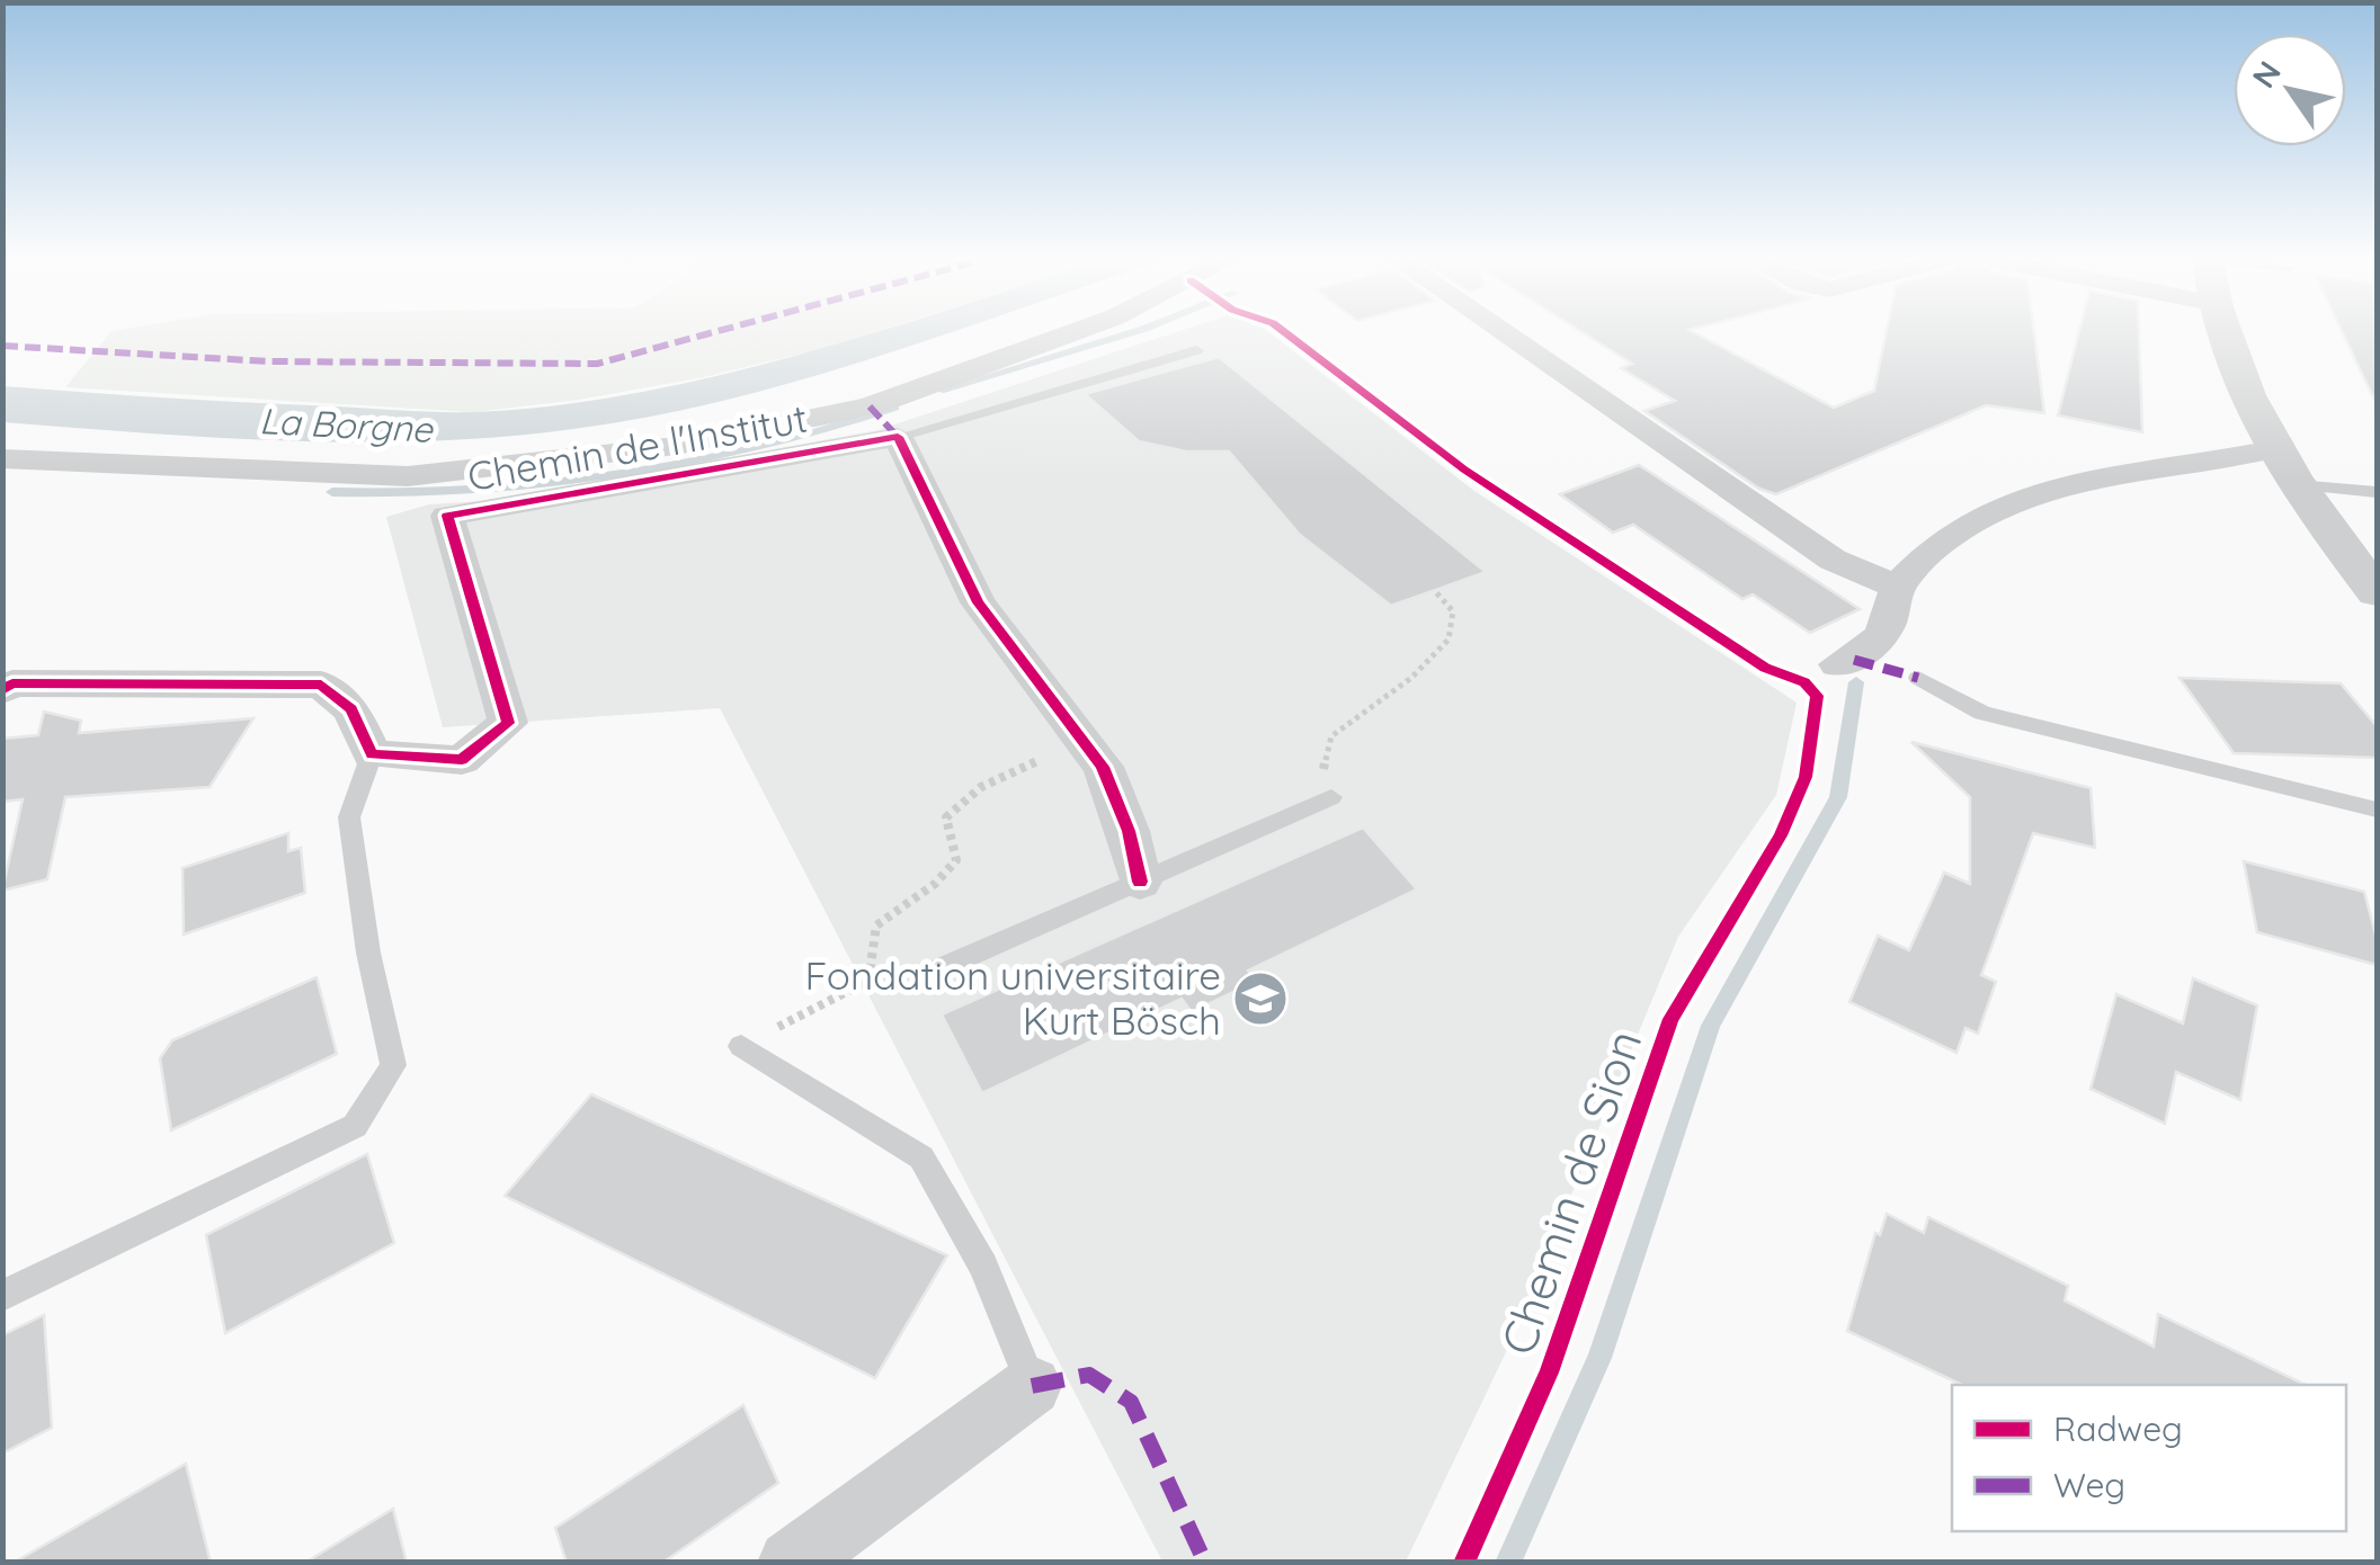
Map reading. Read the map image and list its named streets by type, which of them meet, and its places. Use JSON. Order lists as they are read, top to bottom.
{
  "streets": {
    "street": ["Chemin de l'Institut"],
    "cycle path": ["Chemin de Sion"]
  },
  "water": ["La Borgne"],
  "places": {
    "school or university": ["Fondation universitaire Kurt Bösch"]
  },
  "legend": ["Radweg", "Weg"],
  "north": "top left"
}
